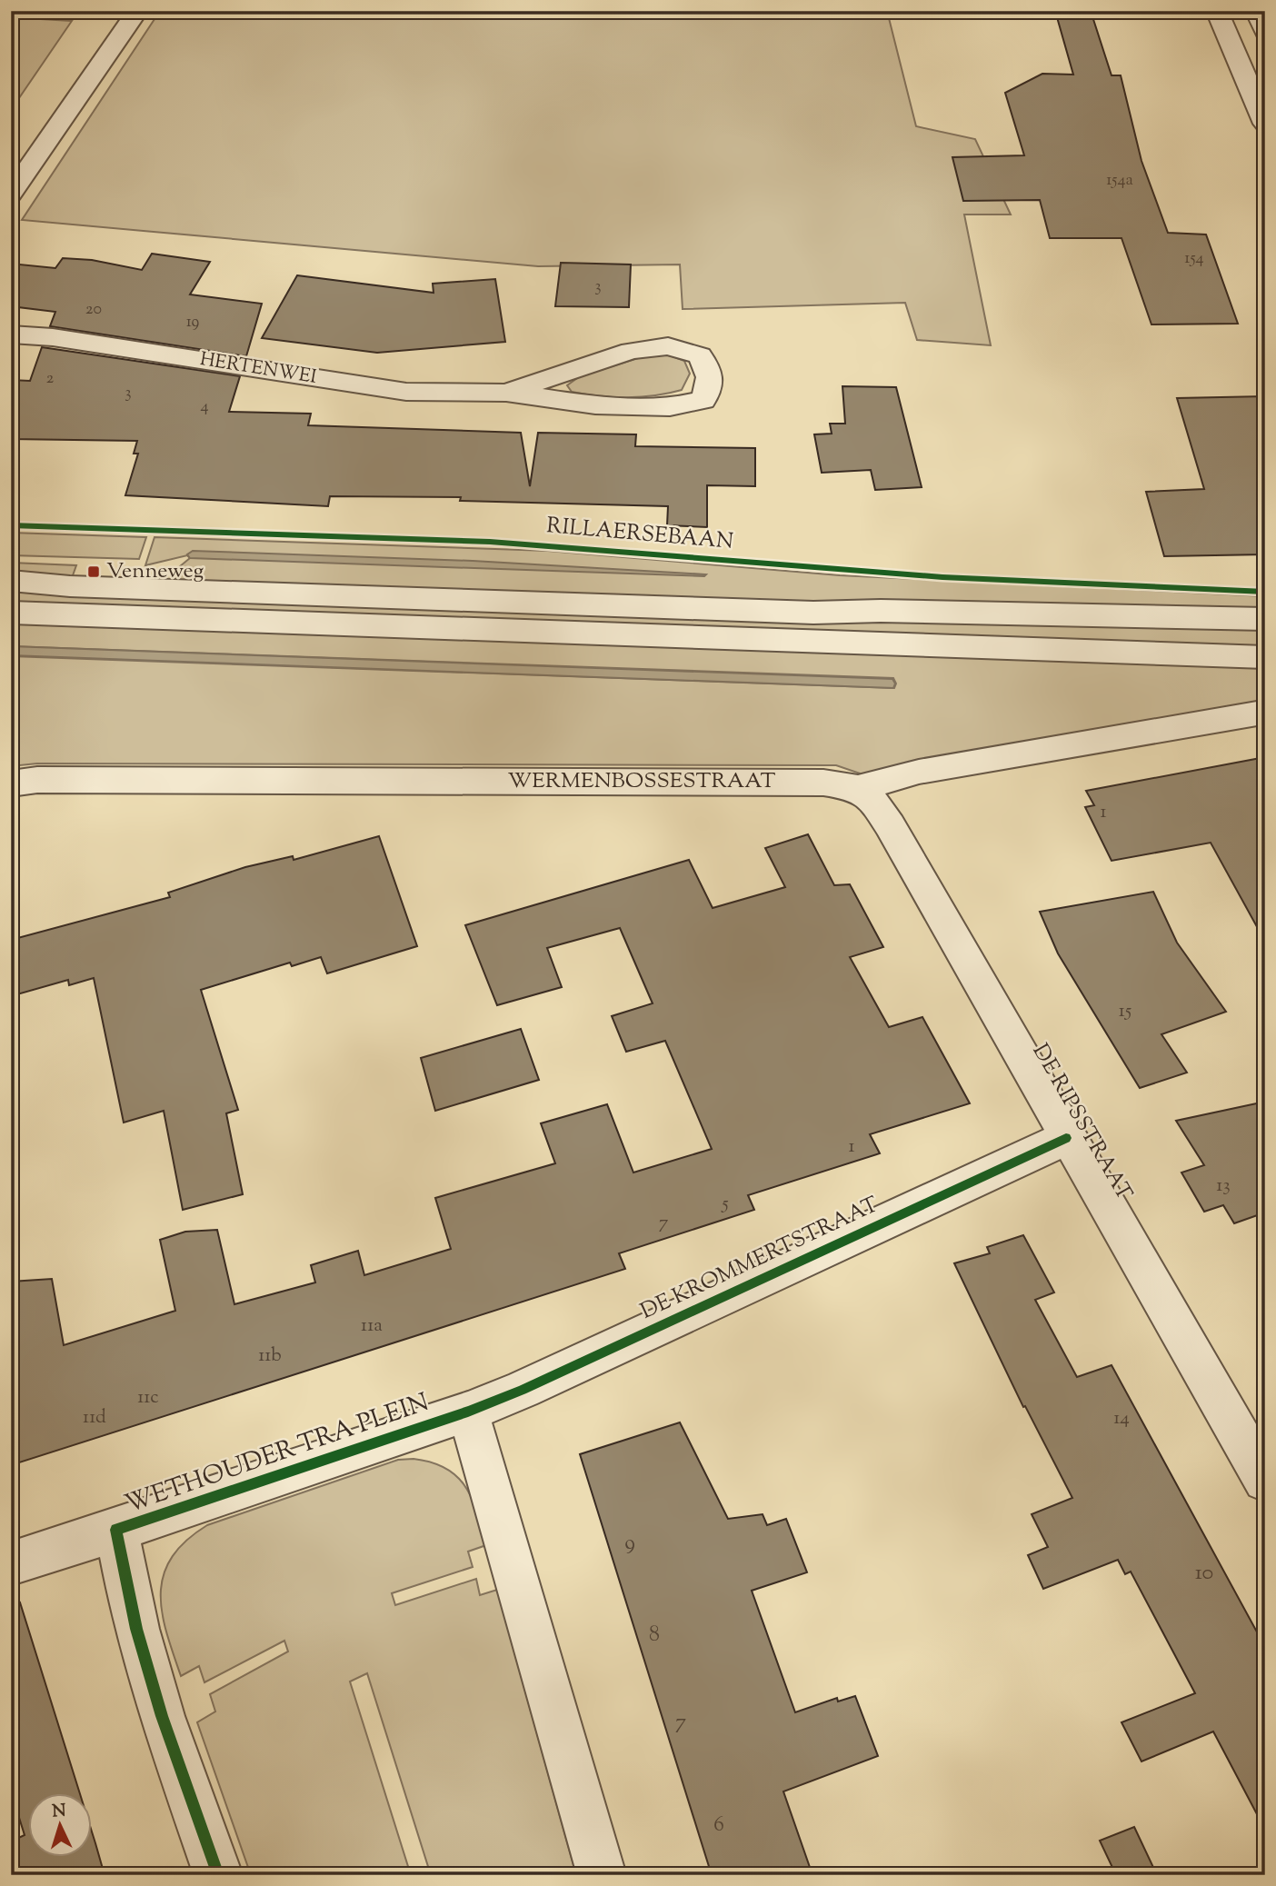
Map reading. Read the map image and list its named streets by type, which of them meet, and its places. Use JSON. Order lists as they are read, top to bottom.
{
  "streets": {
    "street": [
      "HERTENWEI",
      "WERMENBOSSESTRAAT",
      "DE RIPSSTRAAT",
      "DE KROMMERTSTRAAT",
      "WETHOUDER TRA PLEIN"
    ],
    "cycle path": ["RILLAERSEBAAN"]
  },
  "crossings": [
    ["WERMENBOSSESTRAAT", "DE RIPSSTRAAT"],
    ["DE RIPSSTRAAT", "DE KROMMERTSTRAAT"],
    ["DE KROMMERTSTRAAT", "WETHOUDER TRA PLEIN"]
  ],
  "places": {
    "transit": ["Venneweg"]
  },
  "house_numbers": [
    "154a",
    "154",
    "3",
    "20",
    "19",
    "2",
    "3",
    "4",
    "1",
    "15",
    "1",
    "13",
    "5",
    "7",
    "11a",
    "11b",
    "11c",
    "11d",
    "14",
    "9",
    "10",
    "8",
    "7",
    "6"
  ],
  "north": "top"
}
